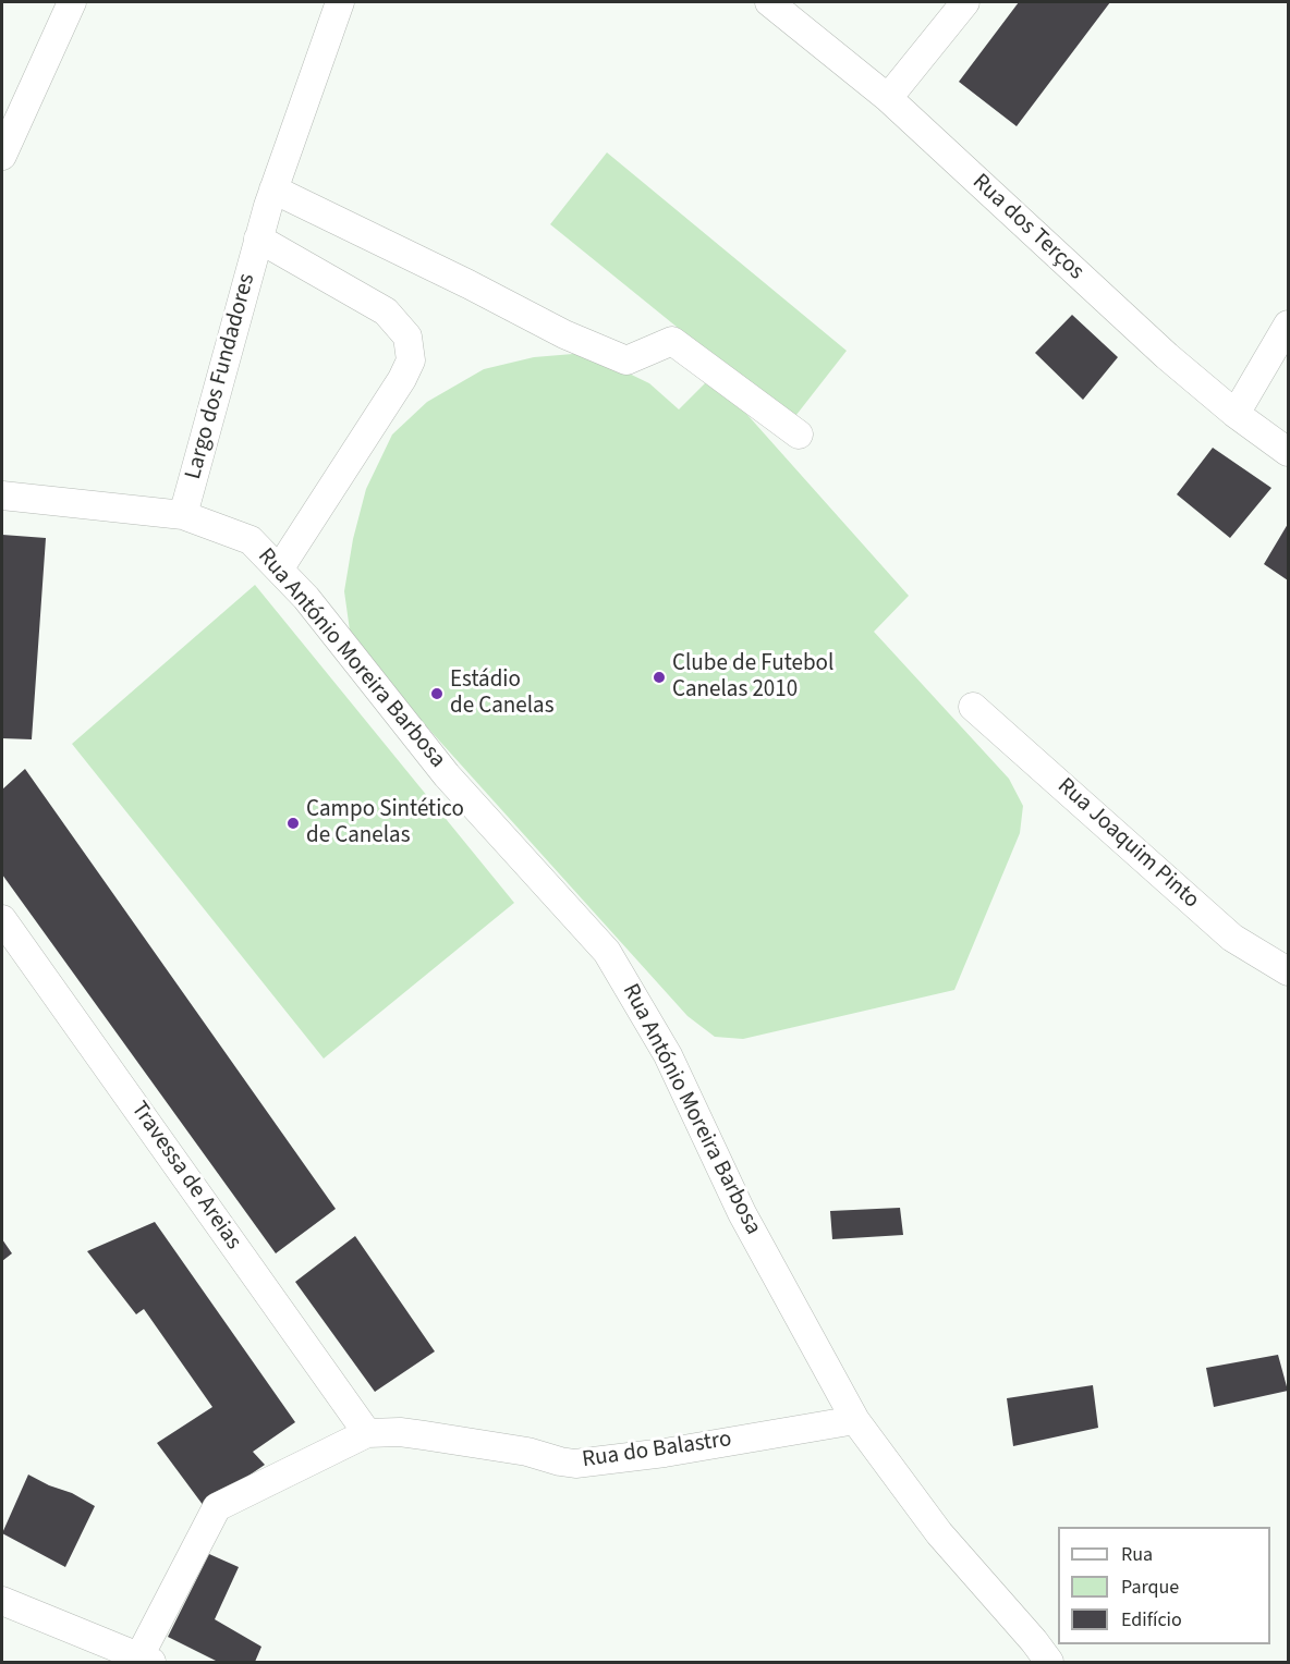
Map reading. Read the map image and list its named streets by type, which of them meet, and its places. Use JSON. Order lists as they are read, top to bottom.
{
  "streets": {
    "street": [
      "Rua dos Terços",
      "Largo dos Fundadores",
      "Rua António Moreira Barbosa",
      "Rua Joaquim Pinto",
      "Travessa de Areias",
      "Rua do Balastro"
    ]
  },
  "crossings": [
    ["Largo dos Fundadores", "Rua António Moreira Barbosa"],
    ["Rua António Moreira Barbosa", "Rua do Balastro"],
    ["Travessa de Areias", "Rua do Balastro"]
  ],
  "places": ["Clube de Futebol Canelas 2010", "Estádio de Canelas", "Campo Sintético de Canelas"],
  "legend": ["Rua", "Parque", "Edifício"]
}
